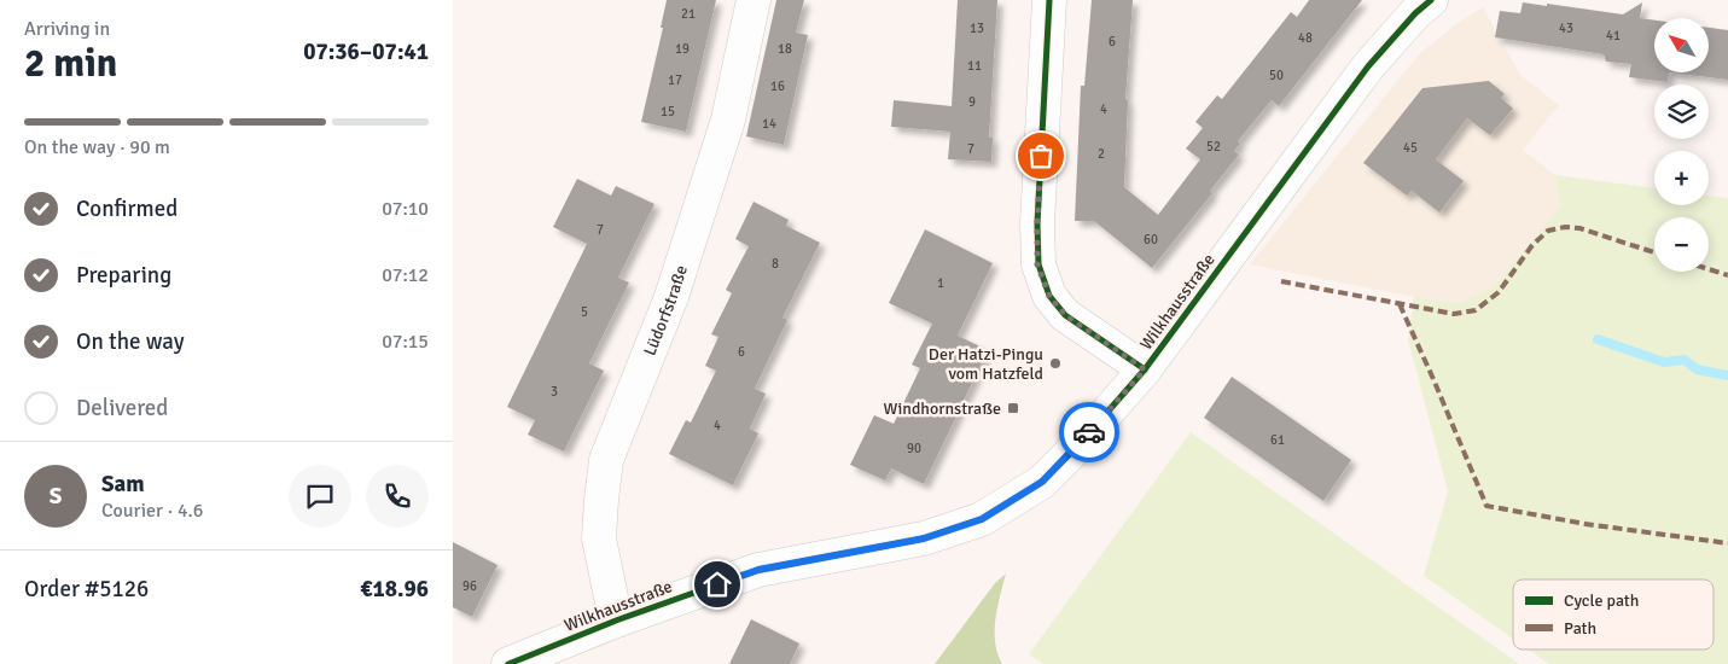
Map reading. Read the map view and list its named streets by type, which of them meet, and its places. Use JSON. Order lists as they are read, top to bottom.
{
  "streets": {
    "street": ["Wilkhausstraße", "Lüdorfstraße"]
  },
  "crossings": [
    ["Wilkhausstraße", "Lüdorfstraße"]
  ],
  "places": {
    "other": ["Der Hatzi-Pingu vom Hatzfeld"],
    "transit": ["Windhornstraße"]
  },
  "house_numbers": [
    "21",
    "13",
    "43",
    "41",
    "48",
    "6",
    "19",
    "18",
    "11",
    "50",
    "17",
    "16",
    "9",
    "4",
    "15",
    "14",
    "52",
    "45",
    "7",
    "2",
    "7",
    "60",
    "8",
    "1",
    "5",
    "6",
    "3",
    "4",
    "61",
    "90",
    "96"
  ],
  "legend": ["Cycle path", "Path"],
  "north": "top left",
  "page": {
    "heading": ["2 min", "Arriving in", "07:36–07:41"],
    "panel": [
      "Sam",
      "Courier · 4.6",
      "Order #5126",
      "€18.96"
    ],
    "map_buttons": ["+", "−"],
    "bar": "On the way · 90 m",
    "list": [
      ["Confirmed", "07:10"],
      ["Preparing", "07:12"],
      ["On the way", "07:15"],
      "Delivered"
    ],
    "round": "S"
  }
}
